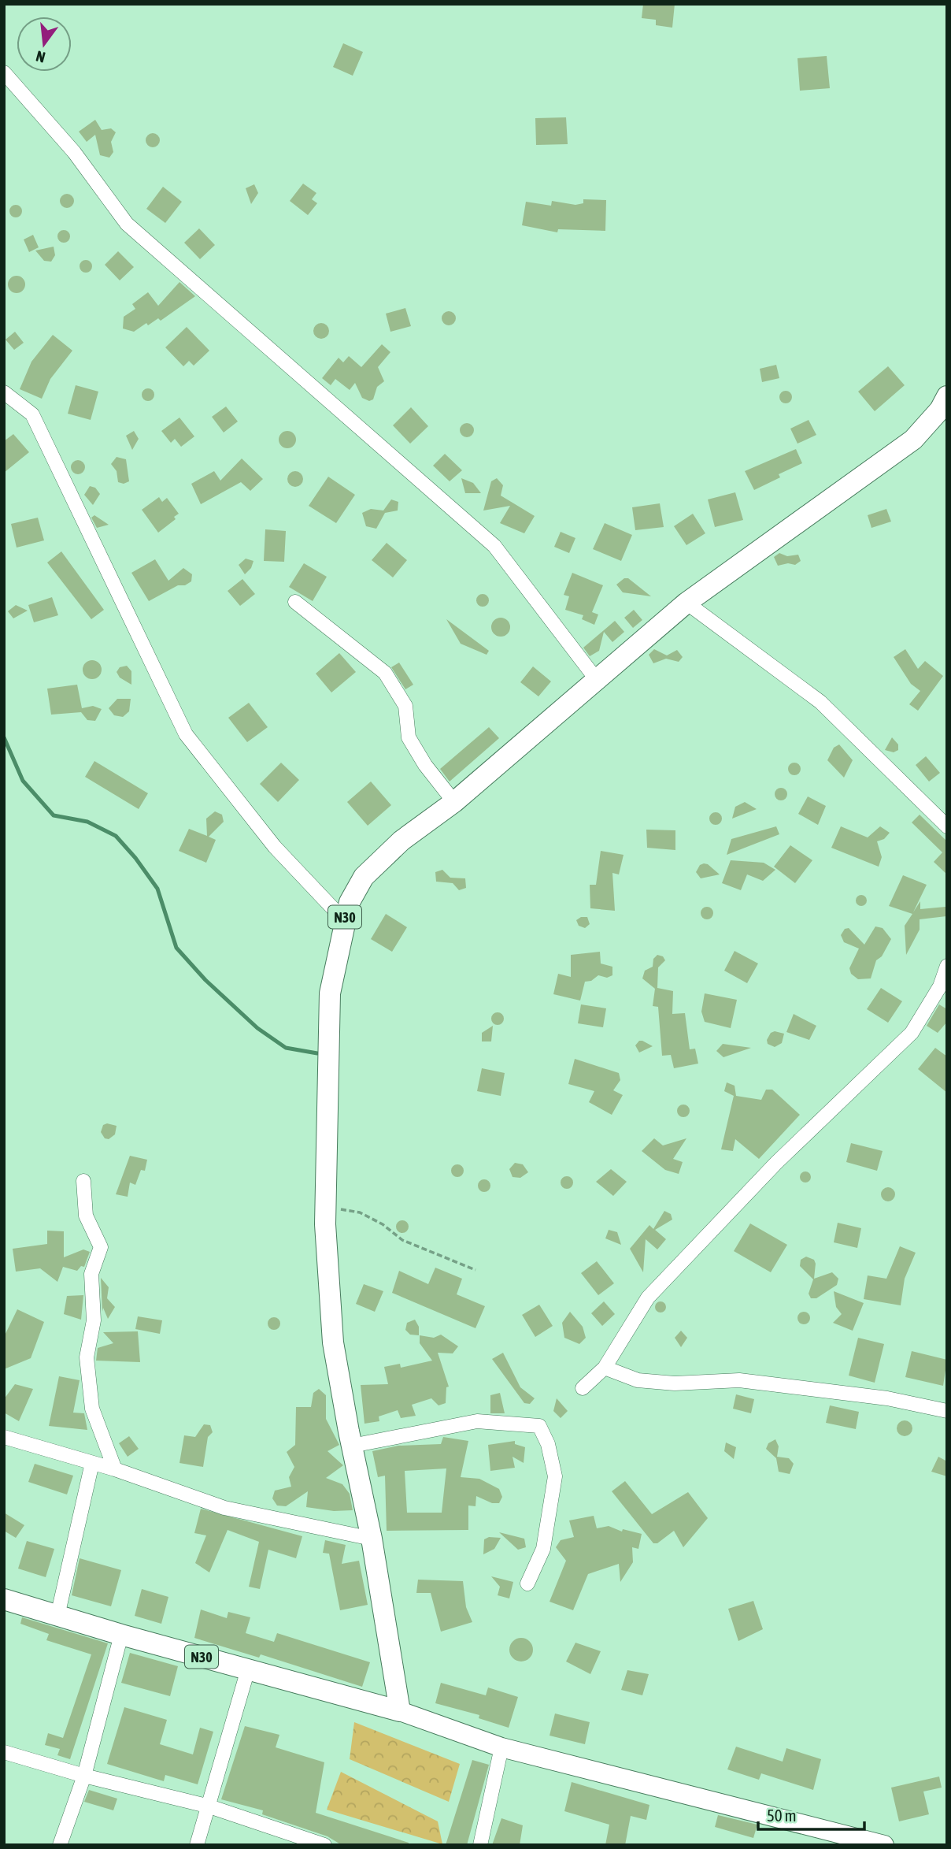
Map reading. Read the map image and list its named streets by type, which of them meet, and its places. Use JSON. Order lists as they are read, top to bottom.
{
  "streets": {
    "main road": ["N30"]
  },
  "scale_bar": "50 m",
  "north": "bottom"
}
